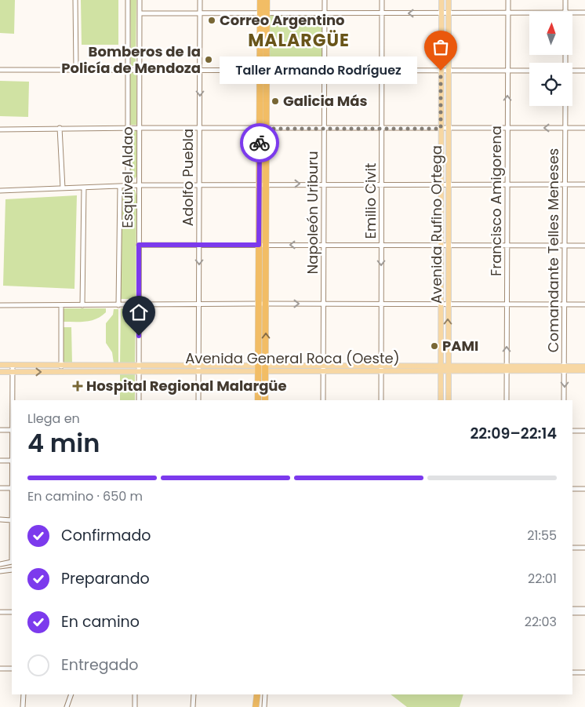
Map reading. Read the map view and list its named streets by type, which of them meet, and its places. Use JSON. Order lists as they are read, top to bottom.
{
  "streets": {
    "main road": ["Avenida Rufino Ortega", "Avenida General Roca (Oeste)"],
    "street": [
      "Esquivel Aldao",
      "Adolfo Puebla",
      "Emilio Civit",
      "Francisco Amigorena",
      "Napoleón Uriburu",
      "Comandante Telles Meneses"
    ]
  },
  "crossings": [
    ["Esquivel Aldao", "Avenida General Roca (Oeste)"],
    ["Adolfo Puebla", "Avenida General Roca (Oeste)"],
    ["Emilio Civit", "Avenida General Roca (Oeste)"],
    ["Francisco Amigorena", "Avenida General Roca (Oeste)"],
    ["Napoleón Uriburu", "Avenida General Roca (Oeste)"],
    ["Avenida Rufino Ortega", "Avenida General Roca (Oeste)"],
    ["Comandante Telles Meneses", "Avenida General Roca (Oeste)"]
  ],
  "districts": ["MALARGÜE"],
  "places": {
    "other": [
      "Correo Argentino",
      "Bomberos de la Policía de Mendoza",
      "Taller Armando Rodríguez",
      "Galicia Más",
      "PAMI"
    ],
    "health": ["Hospital Regional Malargüe"]
  },
  "north": "top",
  "page": {
    "bubble": "Taller Armando Rodríguez",
    "heading": ["4 min", "Llega en", "22:09–22:14"],
    "bar": "En camino · 650 m",
    "list": [
      ["Confirmado", "21:55"],
      ["Preparando", "22:01"],
      ["En camino", "22:03"],
      "Entregado"
    ]
  }
}
